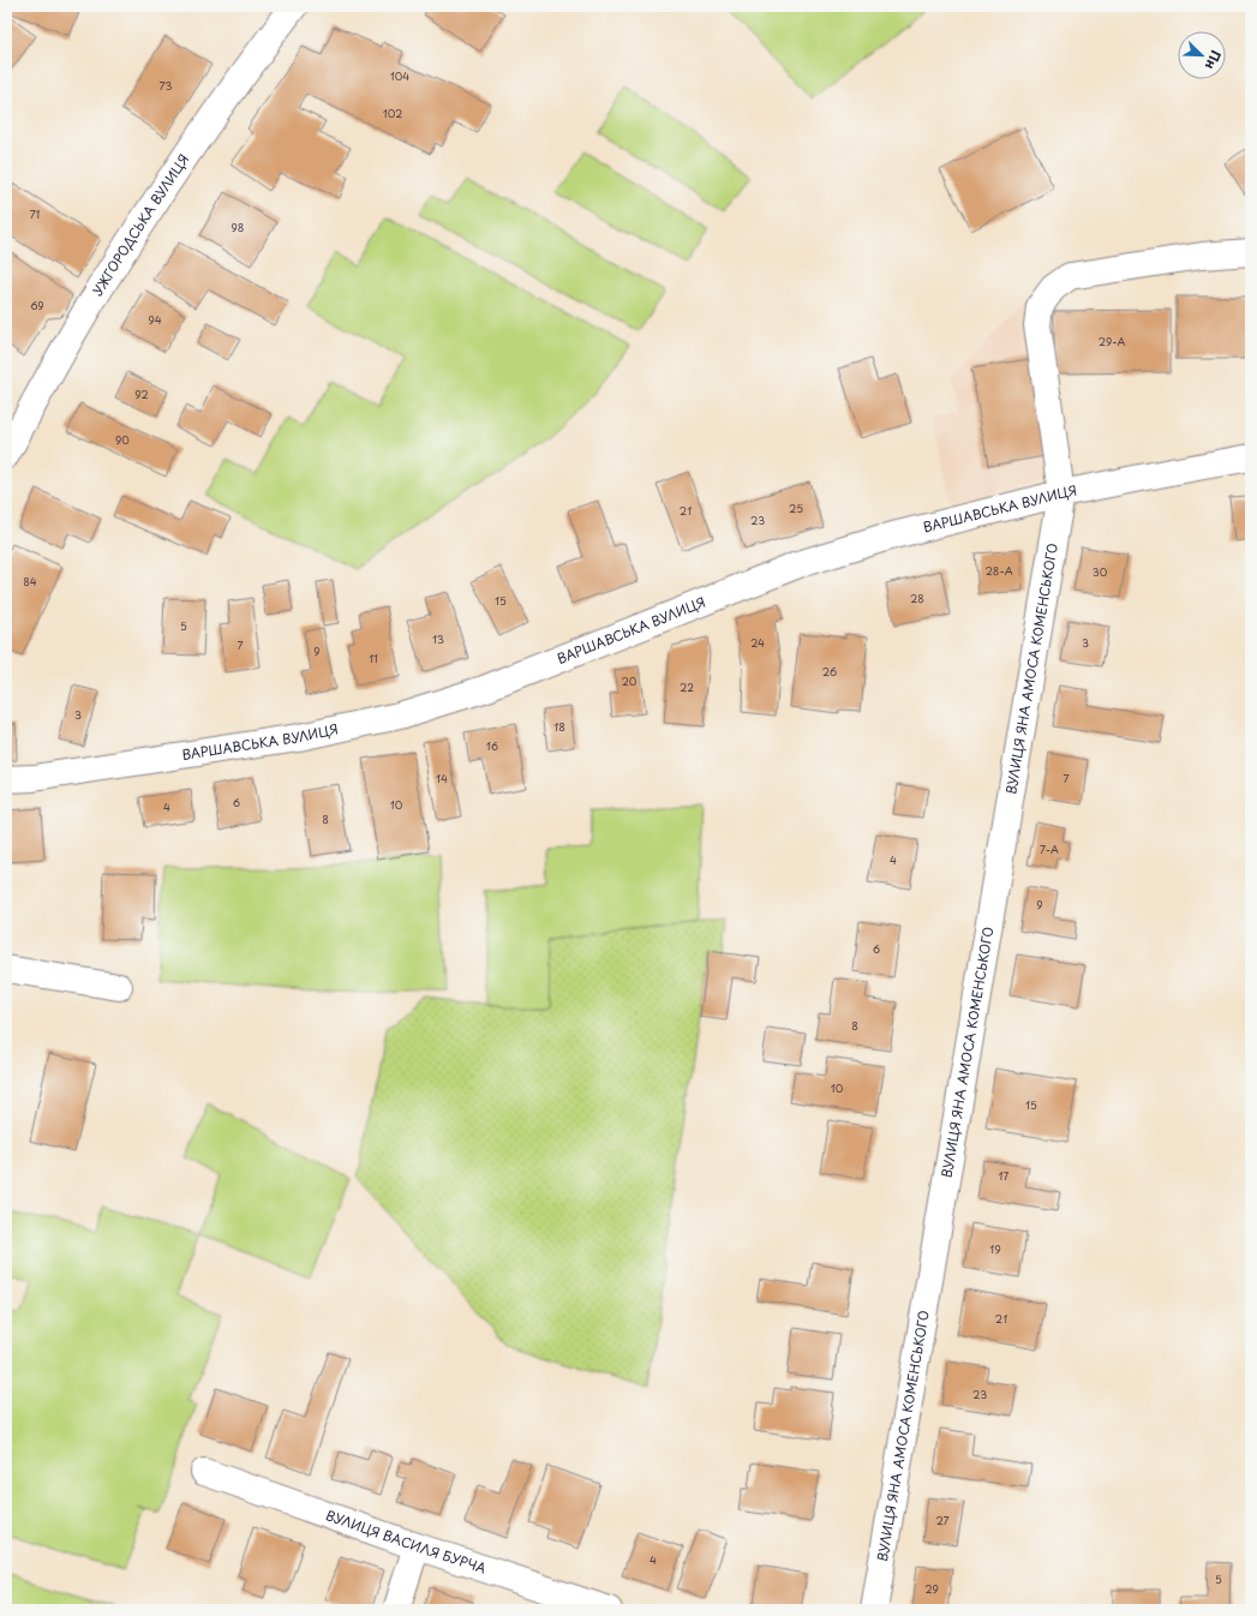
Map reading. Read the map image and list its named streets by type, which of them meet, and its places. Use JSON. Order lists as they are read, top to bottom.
{
  "streets": {
    "street": [
      "УЖГОРОДСЬКА ВУЛИЦЯ",
      "ВАРШАВСЬКА ВУЛИЦЯ",
      "ВУЛИЦЯ ЯНА АМОСА КОМЕНСЬКОГО",
      "ВУЛИЦЯ ВАСИЛЯ БУРЧА"
    ]
  },
  "crossings": [
    ["ВАРШАВСЬКА ВУЛИЦЯ", "ВУЛИЦЯ ЯНА АМОСА КОМЕНСЬКОГО"]
  ],
  "house_numbers": [
    "104",
    "73",
    "102",
    "71",
    "98",
    "69",
    "94",
    "29-А",
    "92",
    "90",
    "25",
    "21",
    "23",
    "28-А",
    "30",
    "84",
    "28",
    "15",
    "5",
    "13",
    "24",
    "3",
    "7",
    "9",
    "11",
    "26",
    "20",
    "22",
    "3",
    "18",
    "16",
    "14",
    "7",
    "6",
    "10",
    "4",
    "8",
    "7-А",
    "4",
    "9",
    "6",
    "8",
    "10",
    "15",
    "17",
    "19",
    "21",
    "23",
    "27",
    "4",
    "5",
    "29"
  ],
  "north": "bottom right"
}
